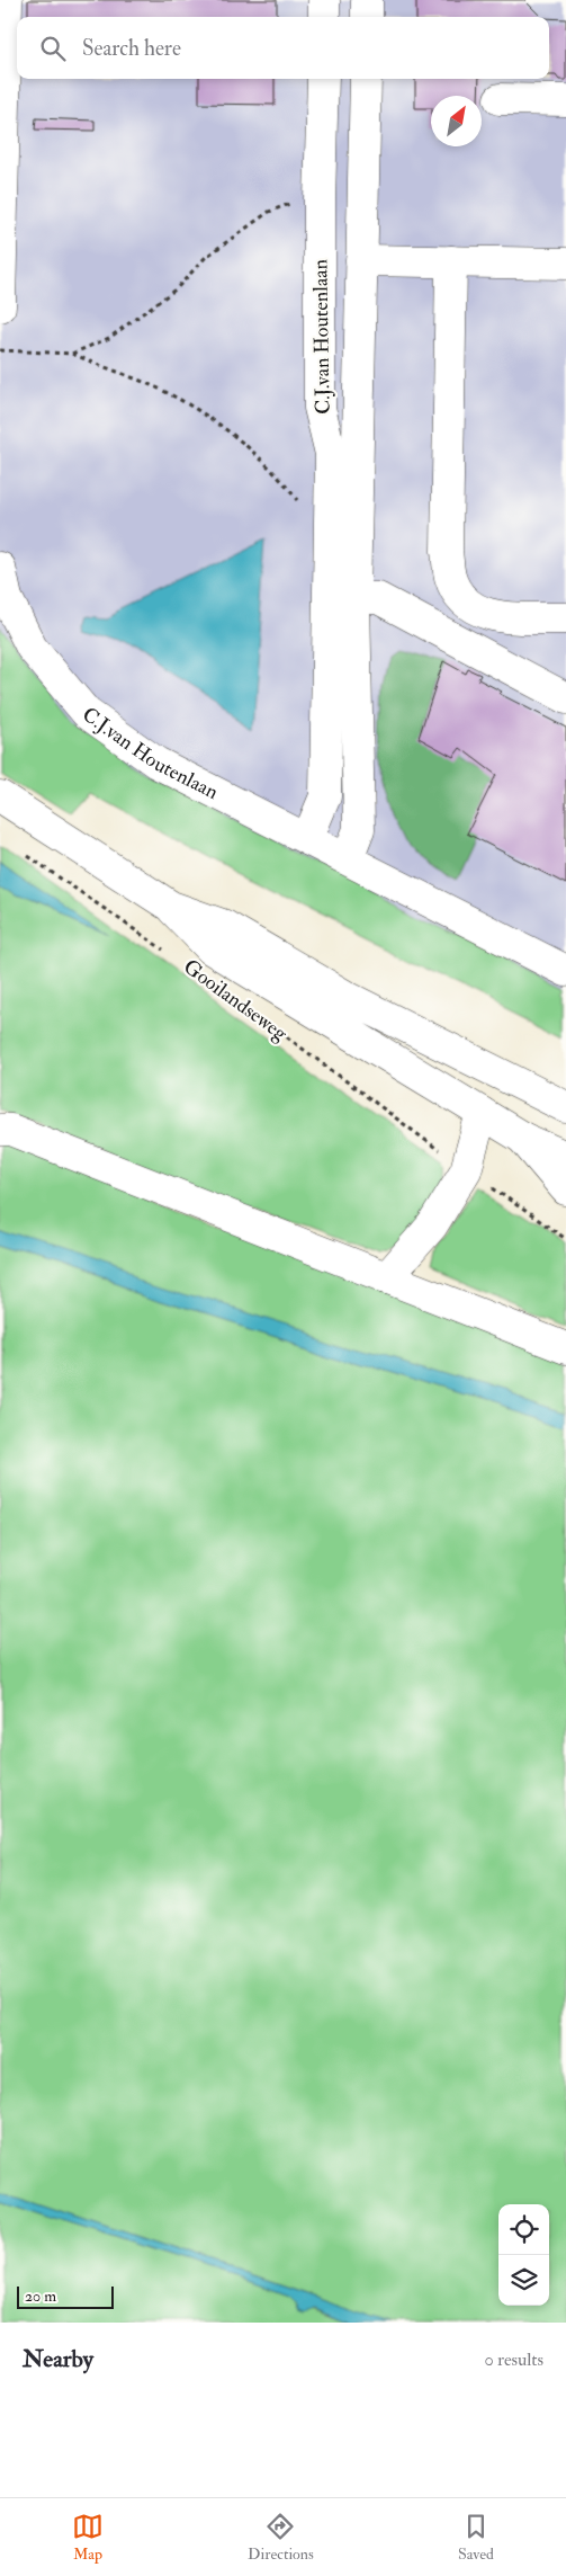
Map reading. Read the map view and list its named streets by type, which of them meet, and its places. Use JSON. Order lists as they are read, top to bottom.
{
  "streets": {
    "street": ["C.J.van Houtenlaan", "Gooilandseweg"]
  },
  "scale_bar": "20 m",
  "north": "top right",
  "page": {
    "search": "Search here",
    "scale": "20 m",
    "heading": ["Nearby", "0 results"],
    "nav": ["Map", "Directions", "Saved"]
  }
}
